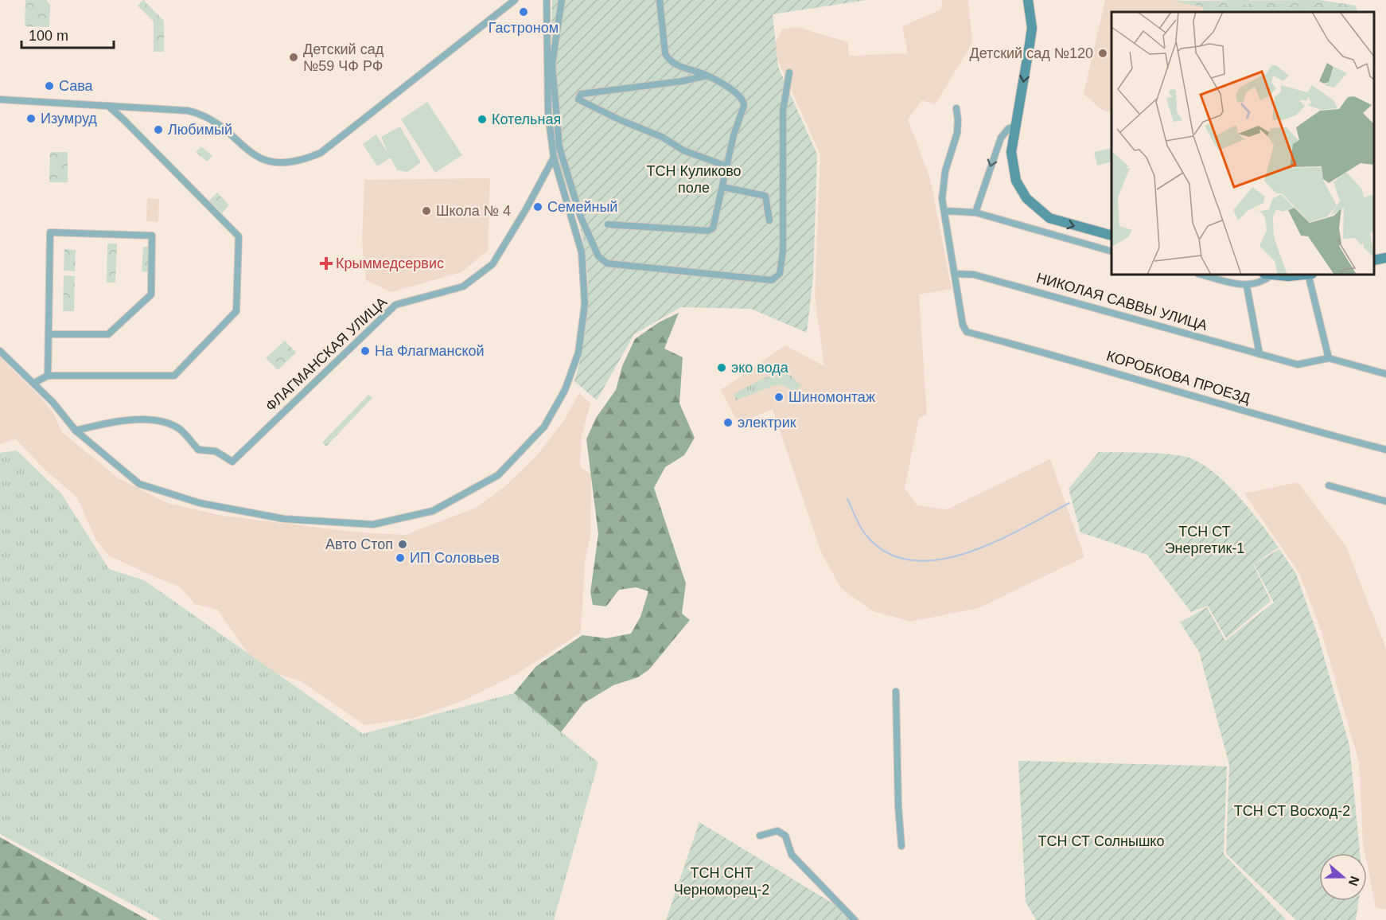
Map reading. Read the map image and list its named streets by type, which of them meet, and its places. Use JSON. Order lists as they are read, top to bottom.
{
  "streets": {
    "street": ["НИКОЛАЯ САВВЫ УЛИЦА", "ФЛАГМАНСКАЯ УЛИЦА", "КОРОБКОВА ПРОЕЗД"]
  },
  "crossings": [
    ["НИКОЛАЯ САВВЫ УЛИЦА", "КОРОБКОВА ПРОЕЗД"]
  ],
  "parks": [
    "ТСН Куликово поле",
    "ТСН СТ Энергетик-1",
    "ТСН СТ Восход-2",
    "ТСН СТ Солнышко",
    "ТСН СНТ Черноморец-2"
  ],
  "places": {
    "other": [
      "Гастроном",
      "Детский сад №120",
      "Детский сад №59 ЧФ РФ",
      "Сава",
      "Изумруд",
      "Котельная",
      "Любимый",
      "Семейный",
      "Школа № 4",
      "На Флагманской",
      "эко вода",
      "Шиномонтаж",
      "электрик",
      "Авто Стоп",
      "ИП Соловьев"
    ],
    "health": ["Крыммедсервис"]
  },
  "scale_bar": "100 m",
  "north": "right"
}
